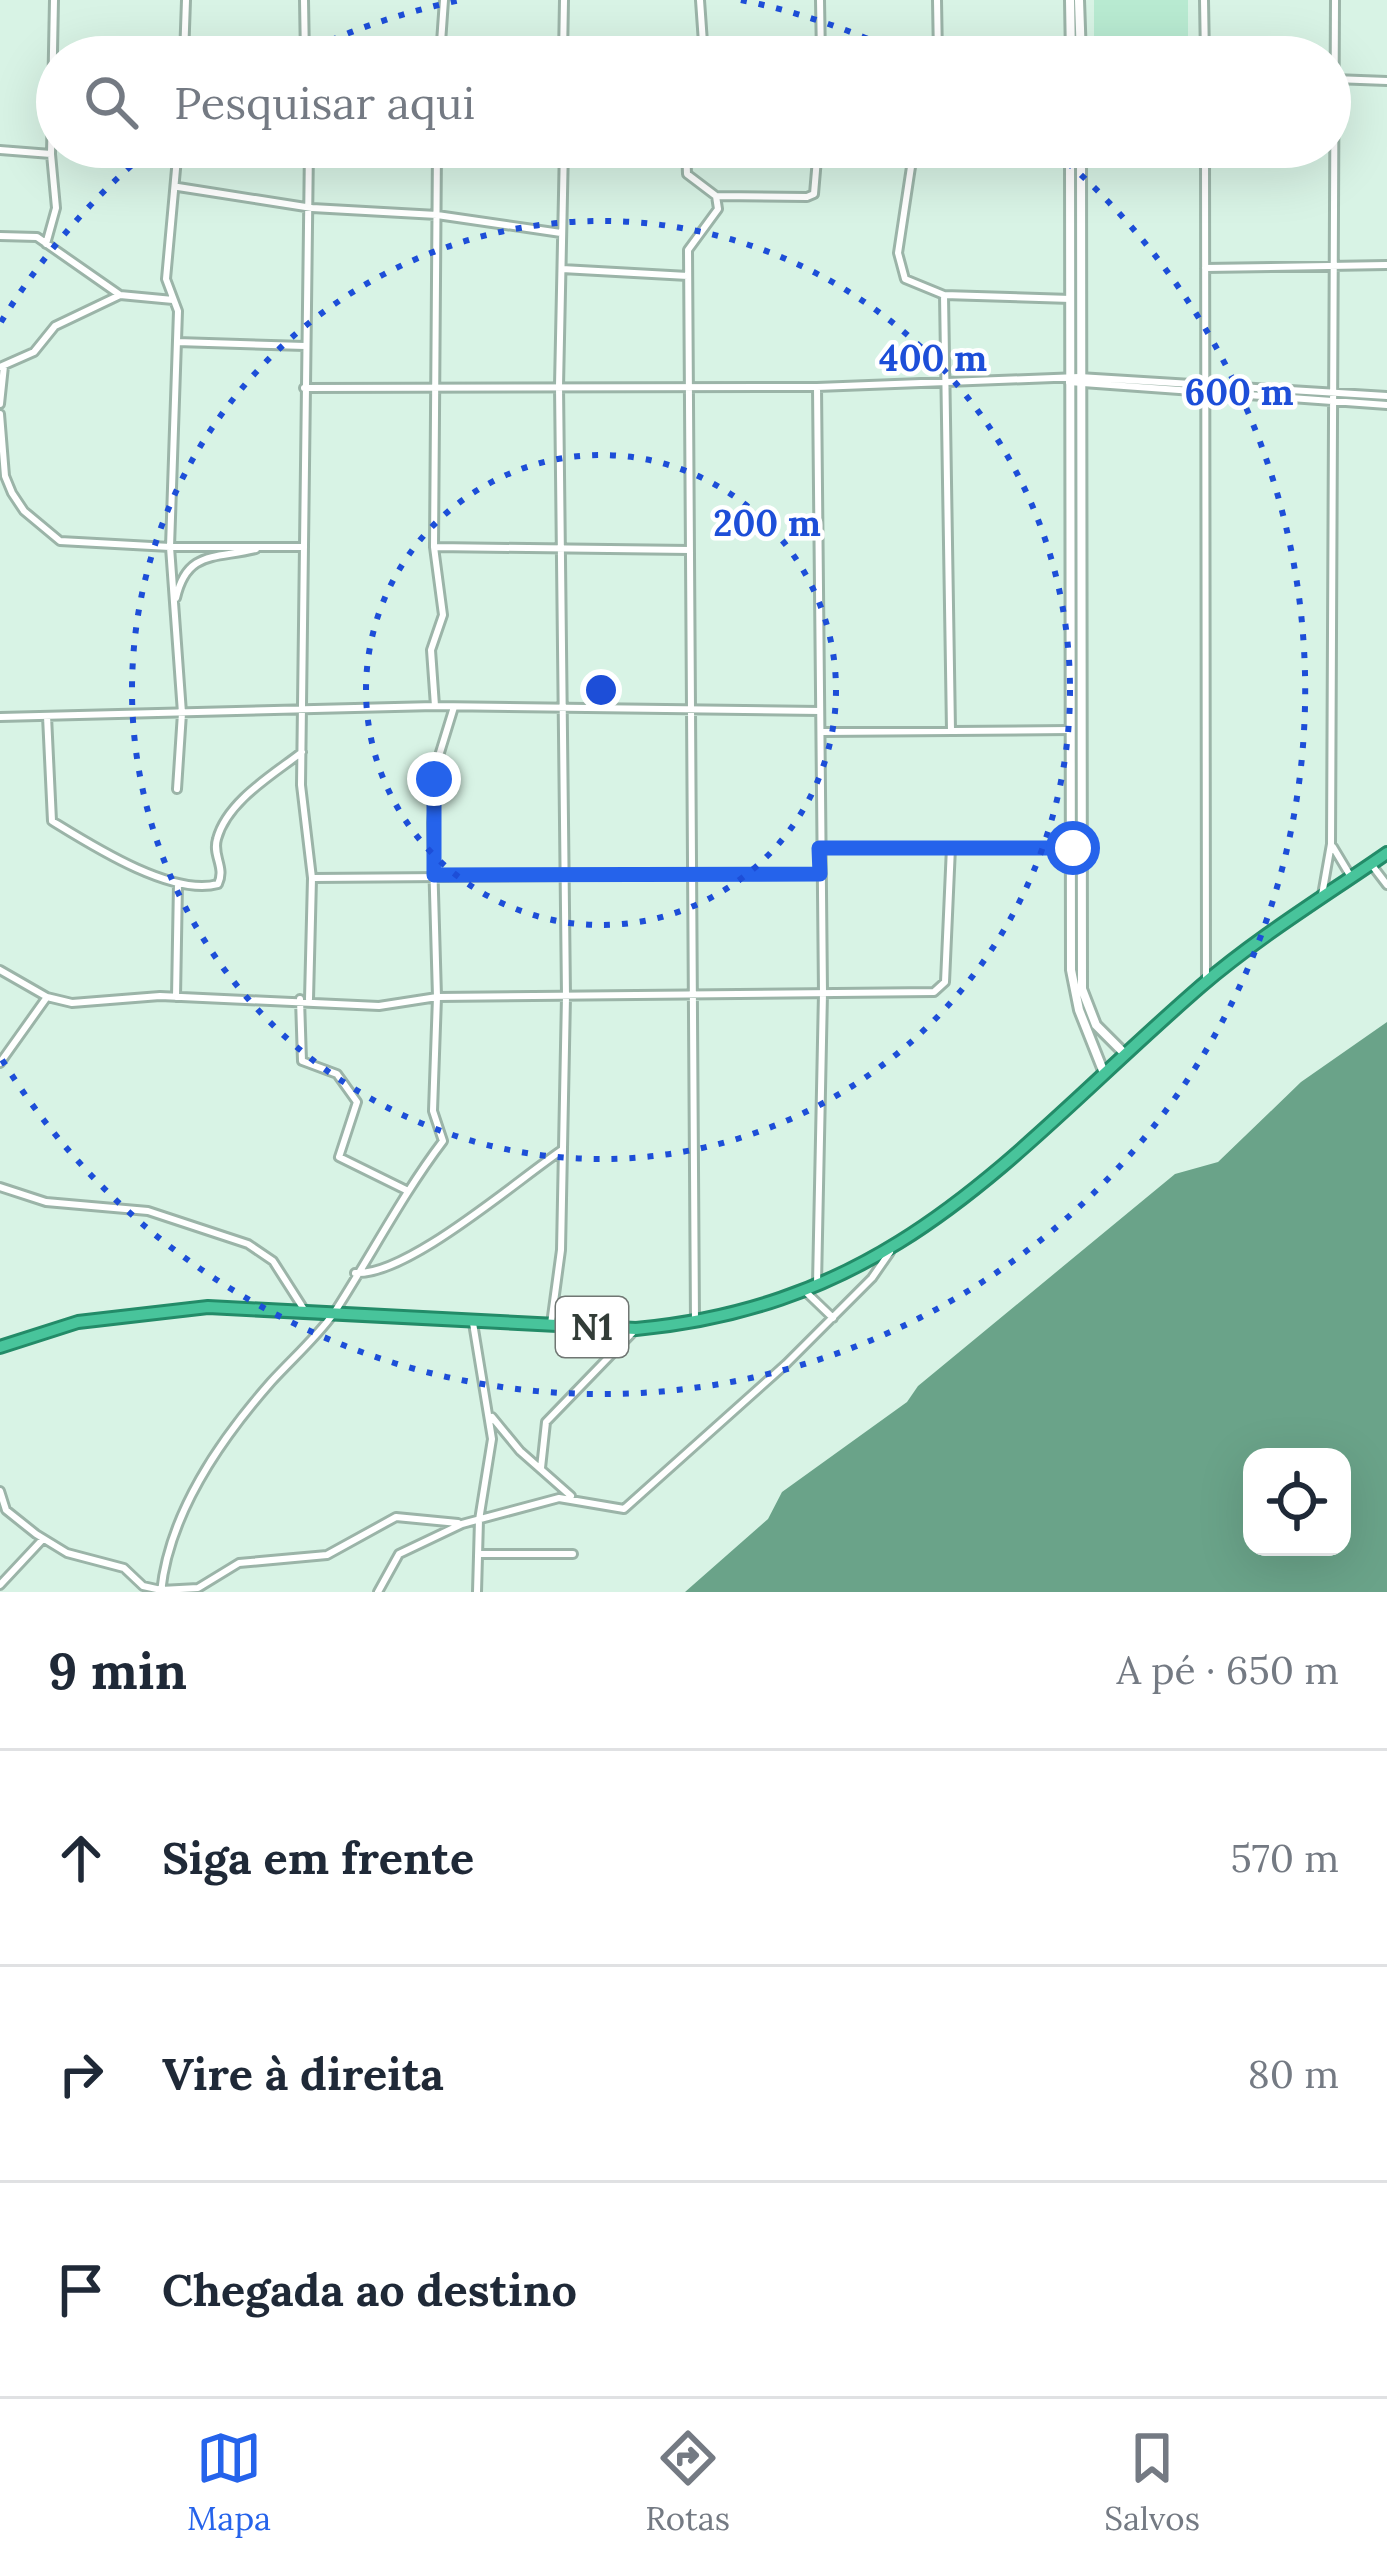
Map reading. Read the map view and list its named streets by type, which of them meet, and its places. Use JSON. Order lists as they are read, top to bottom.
{
  "streets": {
    "highway": ["N1"]
  },
  "page": {
    "search": "Pesquisar aqui",
    "heading": ["9 min", "A pé · 650 m"],
    "list": [
      ["Siga em frente", "570 m"],
      ["Vire à direita", "80 m"],
      "Chegada ao destino"
    ],
    "nav": ["Mapa", "Rotas", "Salvos"]
  },
  "rings": ["400 m", "600 m", "200 m"]
}
